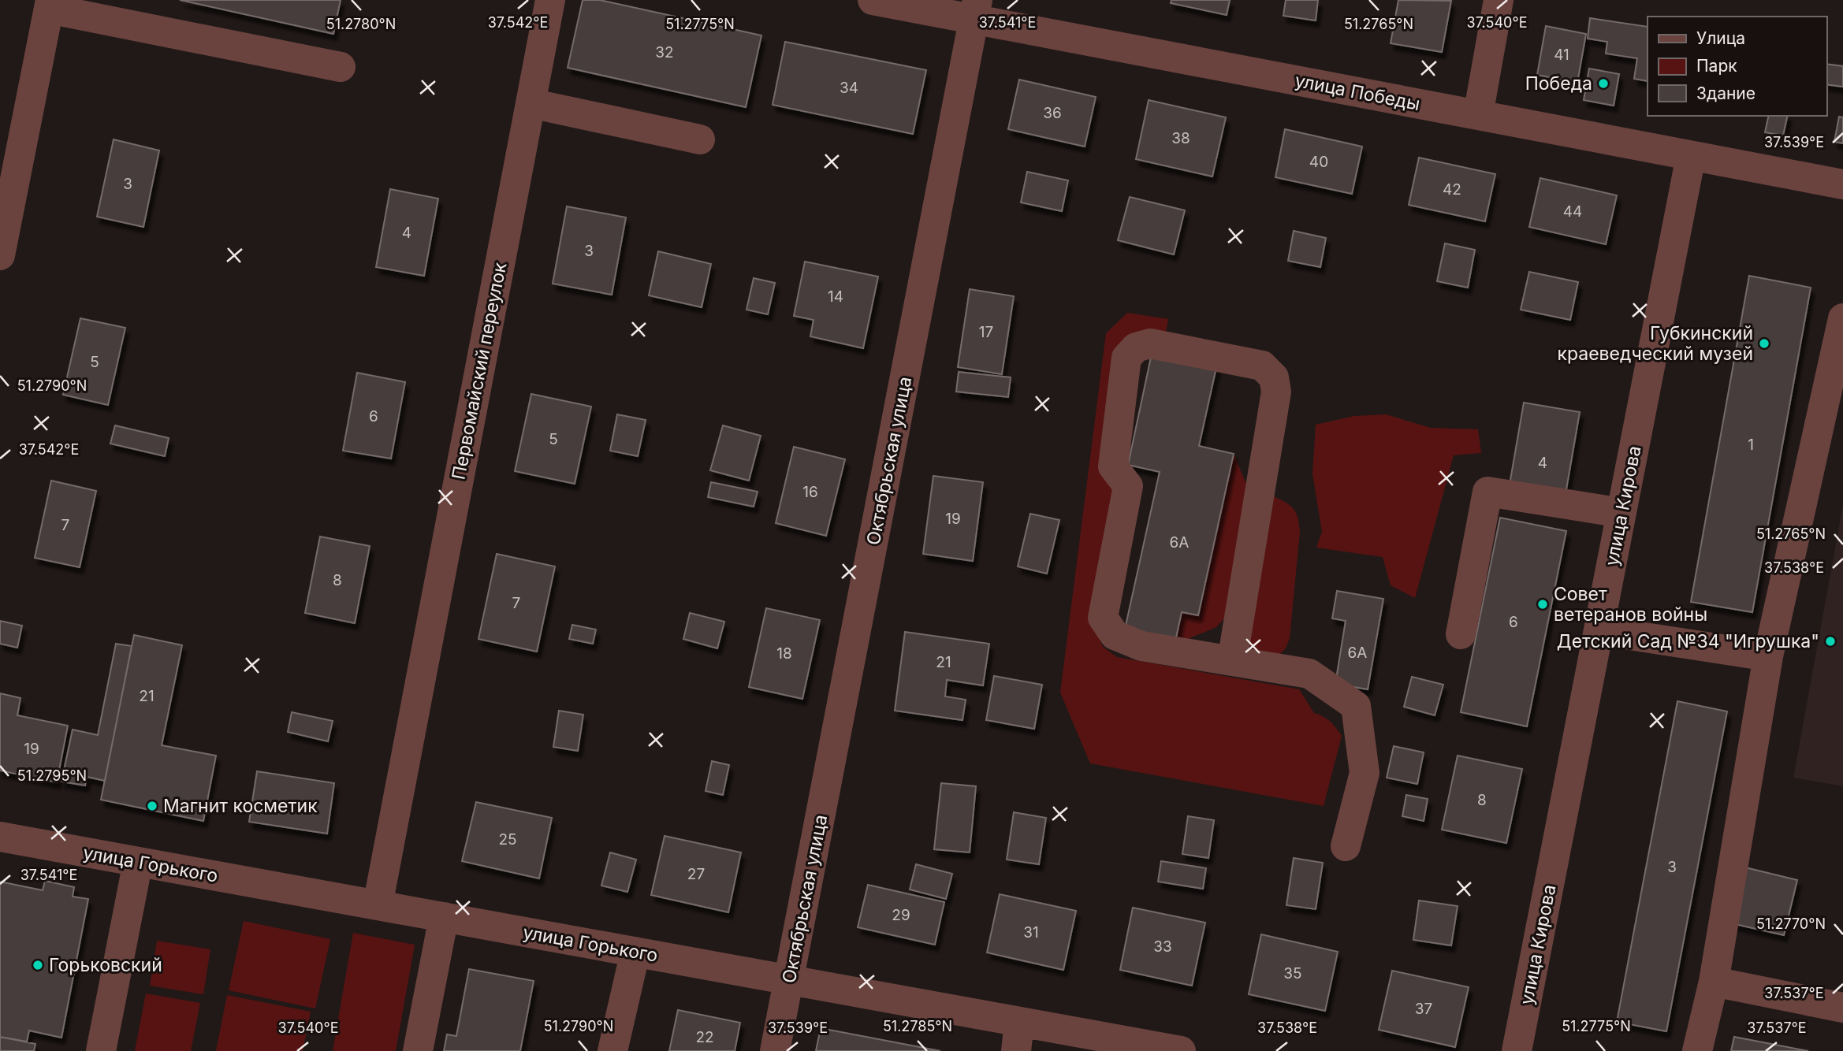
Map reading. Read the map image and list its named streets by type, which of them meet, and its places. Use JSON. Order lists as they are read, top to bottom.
{
  "streets": {
    "street": [
      "улица Победы",
      "Первомайский переулок",
      "Октябрьская улица",
      "улица Кирова",
      "улица Горького"
    ]
  },
  "crossings": [
    ["улица Победы", "Октябрьская улица"],
    ["улица Победы", "улица Кирова"],
    ["Первомайский переулок", "улица Горького"],
    ["Октябрьская улица", "улица Горького"]
  ],
  "places": [
    "Победа",
    "Губкинский краеведческий музей",
    "Совет ветеранов войны",
    "Детский Сад №34 \"Игрушка\"",
    "Магнит косметик",
    "Горьковский"
  ],
  "house_numbers": [
    "32",
    "41",
    "34",
    "36",
    "38",
    "40",
    "3",
    "42",
    "44",
    "4",
    "3",
    "14",
    "17",
    "5",
    "6",
    "5",
    "1",
    "4",
    "16",
    "19",
    "7",
    "6А",
    "8",
    "7",
    "6",
    "6А",
    "18",
    "21",
    "21",
    "19",
    "8",
    "25",
    "3",
    "27",
    "29",
    "31",
    "33",
    "35",
    "37",
    "22"
  ],
  "legend": ["Улица", "Парк", "Здание"],
  "coordinates": [
    "37.542°E",
    "37.541°E",
    "37.540°E",
    "51.2780°N",
    "51.2775°N",
    "51.2765°N",
    "37.539°E",
    "51.2790°N",
    "37.538°E",
    "51.2795°N",
    "51.2770°N",
    "37.537°E",
    "51.2785°N"
  ]
}
